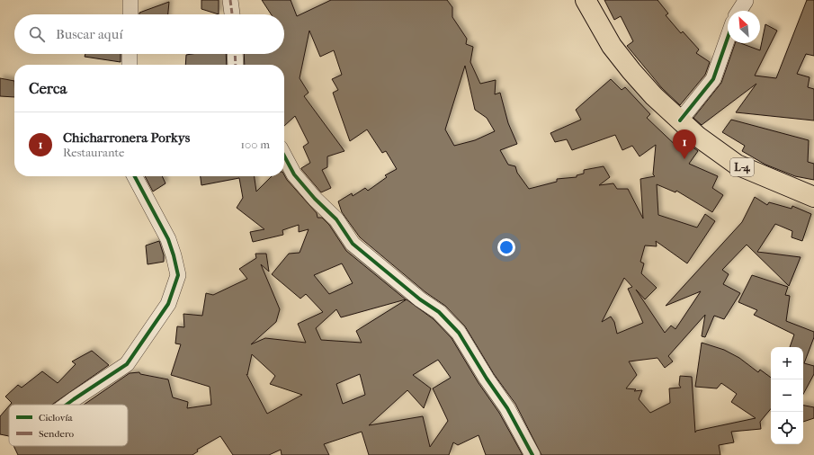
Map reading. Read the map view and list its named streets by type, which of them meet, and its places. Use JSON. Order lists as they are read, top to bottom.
{
  "streets": {
    "main road": ["L-4"]
  },
  "legend": ["Ciclovía", "Sendero"],
  "north": "top left",
  "page": {
    "search": "Buscar aquí",
    "heading": "Cerca",
    "list": [
      {
        "mark": "1",
        "name": "Chicharronera Porkys",
        "note": "Restaurante",
        "value": "100 m"
      }
    ],
    "pins": "1",
    "map_buttons": ["+", "−"]
  }
}
